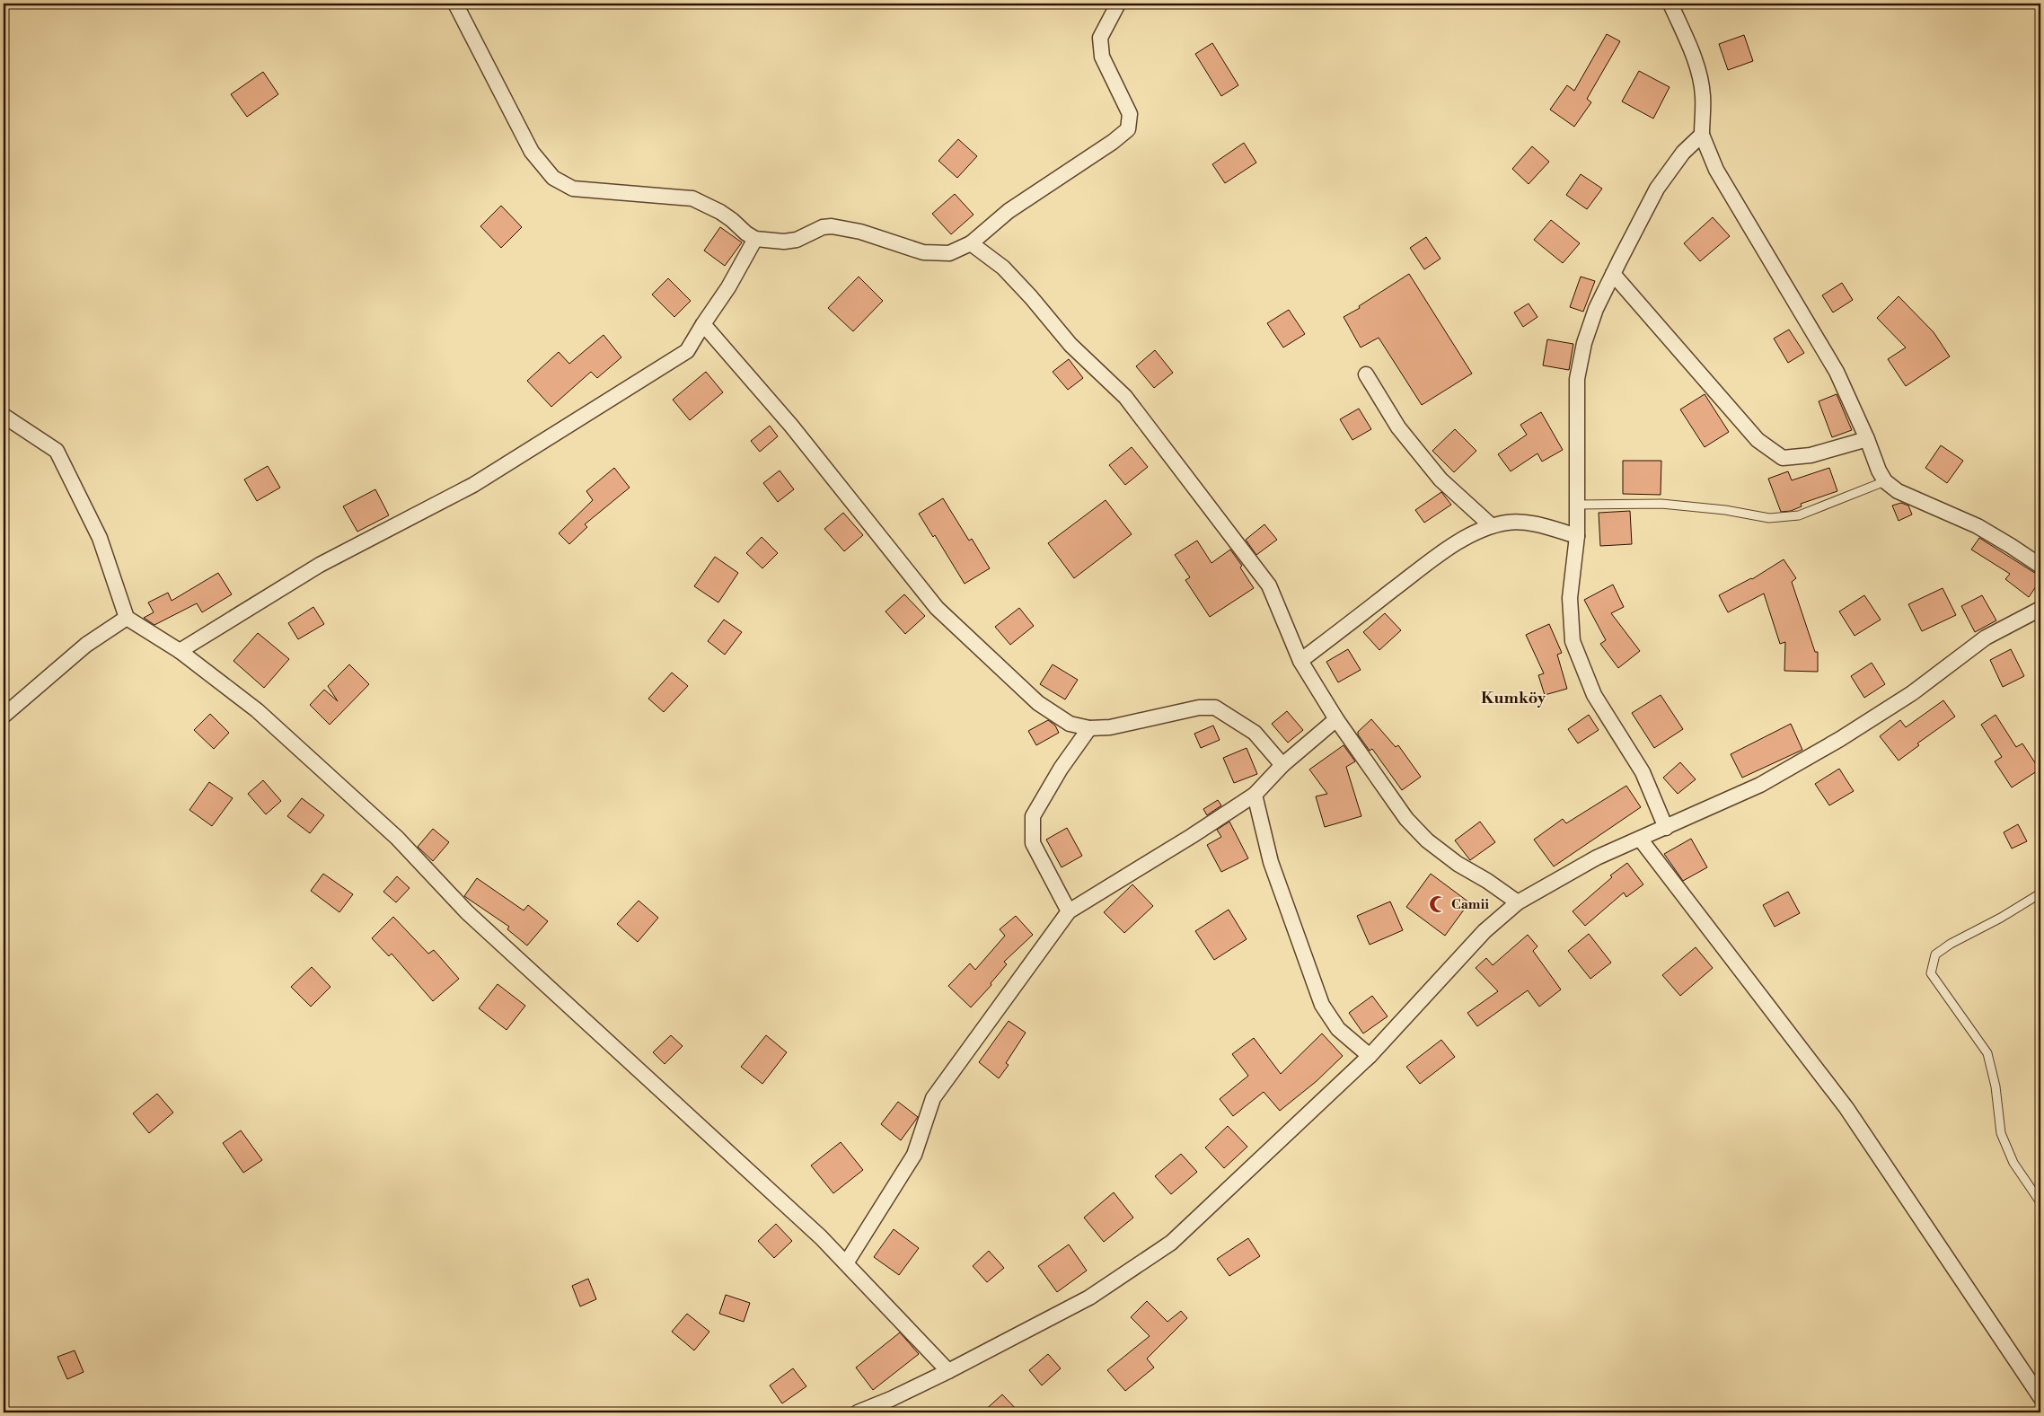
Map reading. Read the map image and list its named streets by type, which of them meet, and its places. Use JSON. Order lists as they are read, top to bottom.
{
  "districts": ["Kumköy"],
  "places": {
    "mosque": ["Camii"]
  }
}
